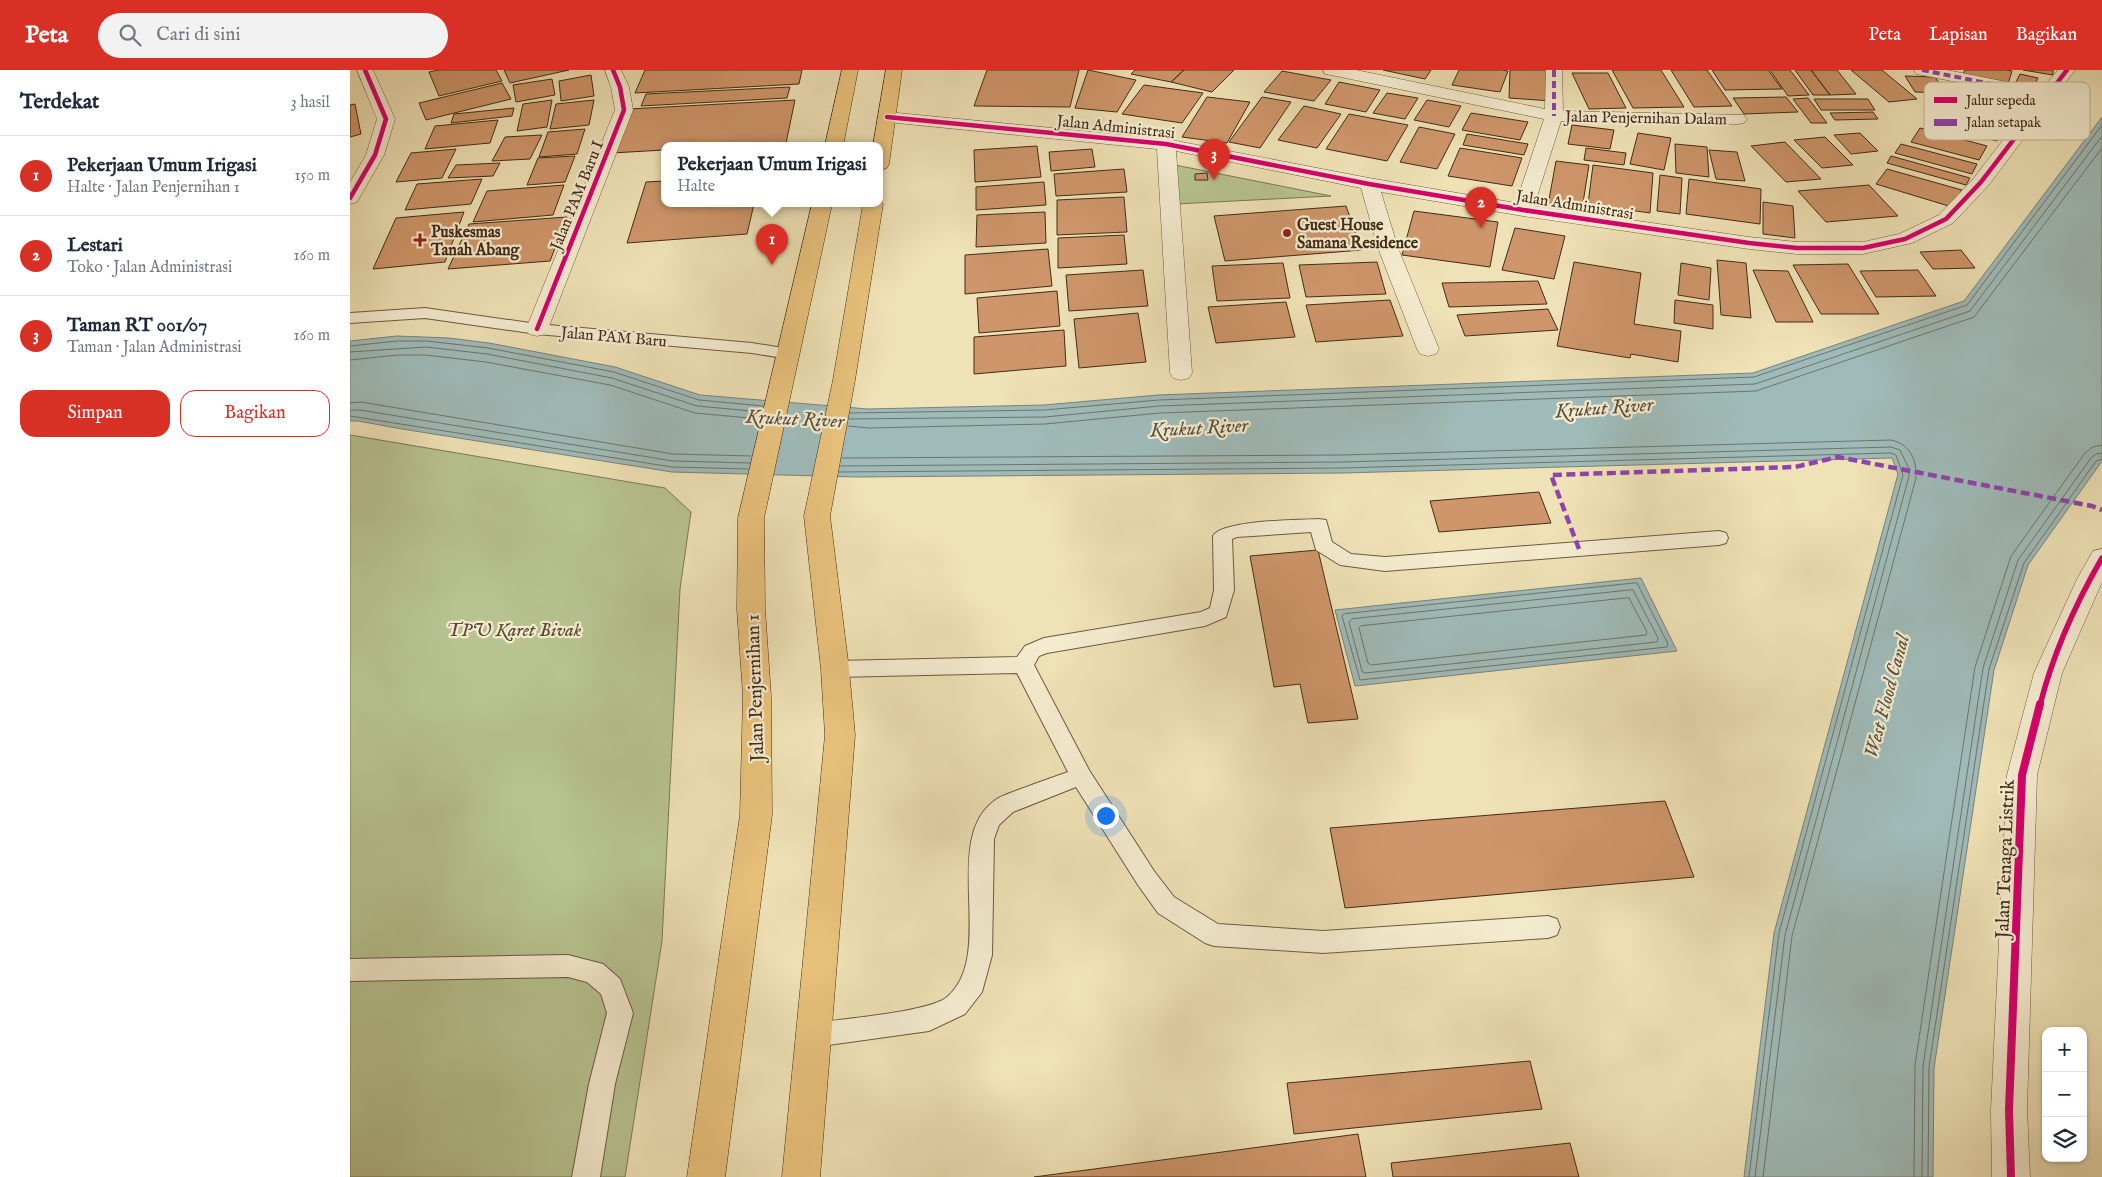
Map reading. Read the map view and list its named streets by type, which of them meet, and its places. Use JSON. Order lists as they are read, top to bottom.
{
  "streets": {
    "main road": ["Jalan Penjernihan 1"],
    "street": [
      "Jalan Penjernihan Dalam",
      "Jalan Administrasi",
      "Jalan PAM Baru I",
      "Jalan Tenaga Listrik"
    ],
    "lane": ["Jalan PAM Baru"]
  },
  "crossings": [
    ["Jalan Penjernihan Dalam", "Jalan Administrasi"],
    ["Jalan PAM Baru I", "Jalan PAM Baru"],
    ["Jalan PAM Baru", "Jalan Penjernihan 1"]
  ],
  "water": ["Krukut River", "West Flood Canal"],
  "parks": ["TPU Karet Bivak"],
  "places": {
    "other": ["Guest House Samana Residence"],
    "health": ["Puskesmas Tanah Abang"]
  },
  "legend": ["Jalur sepeda", "Jalan setapak"],
  "page": {
    "header": "Peta",
    "search": "Cari di sini",
    "nav": ["Peta", "Lapisan", "Bagikan"],
    "heading": ["Terdekat", "3 hasil"],
    "list": [
      {
        "mark": "1",
        "name": "Pekerjaan Umum Irigasi",
        "note": "Halte · Jalan Penjernihan 1",
        "value": "150 m"
      },
      {
        "mark": "2",
        "name": "Lestari",
        "note": "Toko · Jalan Administrasi",
        "value": "160 m"
      },
      {
        "mark": "3",
        "name": "Taman RT 001/07",
        "note": "Taman · Jalan Administrasi",
        "value": "160 m"
      }
    ],
    "pins": ["3", "2", "1"],
    "popup": ["Pekerjaan Umum Irigasi", "Halte"],
    "buttons": ["Simpan", "Bagikan"],
    "map_buttons": ["+", "−"]
  }
}
